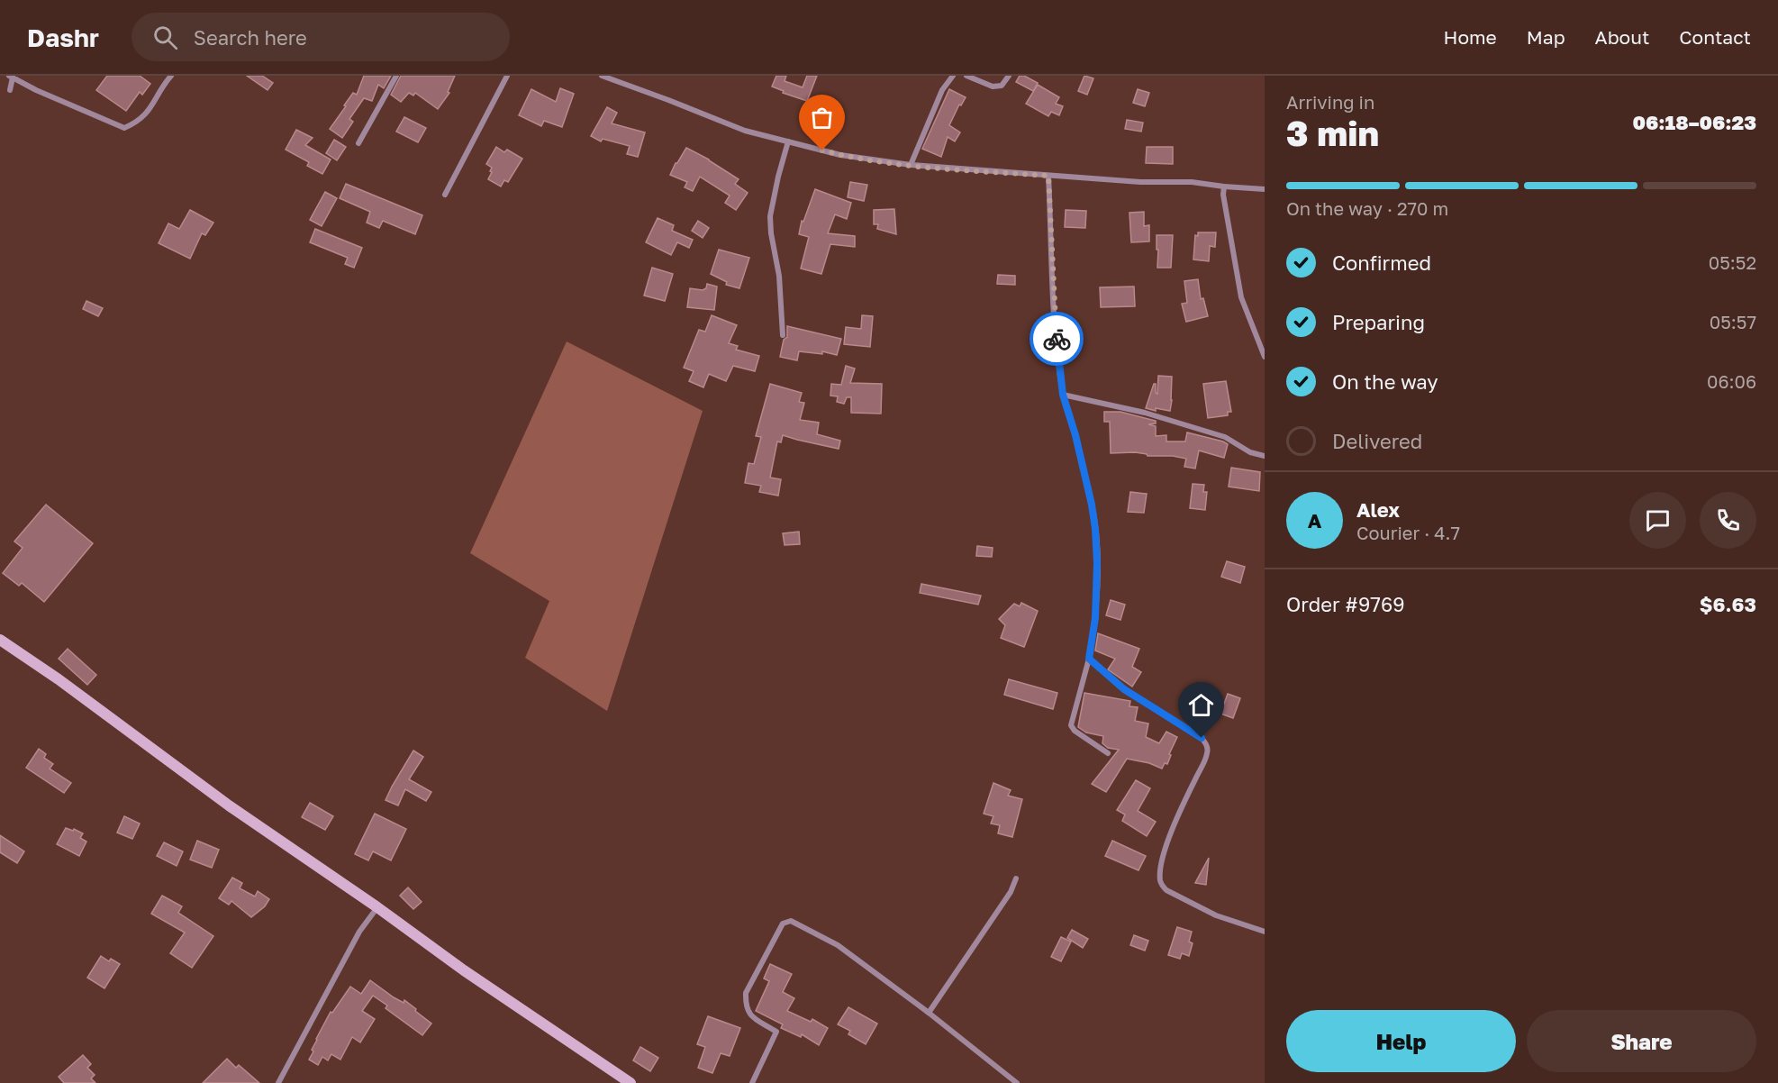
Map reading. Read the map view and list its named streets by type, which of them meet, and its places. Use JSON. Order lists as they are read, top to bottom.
{
  "page": {
    "header": "Dashr",
    "search": "Search here",
    "nav": [
      "Home",
      "Map",
      "About",
      "Contact"
    ],
    "heading": ["3 min", "Arriving in", "06:18–06:23"],
    "panel": [
      "Alex",
      "Courier · 4.7",
      "Order #9769",
      "$6.63"
    ],
    "bar": "On the way · 270 m",
    "list": [
      ["Confirmed", "05:52"],
      ["Preparing", "05:57"],
      ["On the way", "06:06"],
      "Delivered"
    ],
    "round": "A",
    "buttons": ["Help", "Share"]
  }
}
